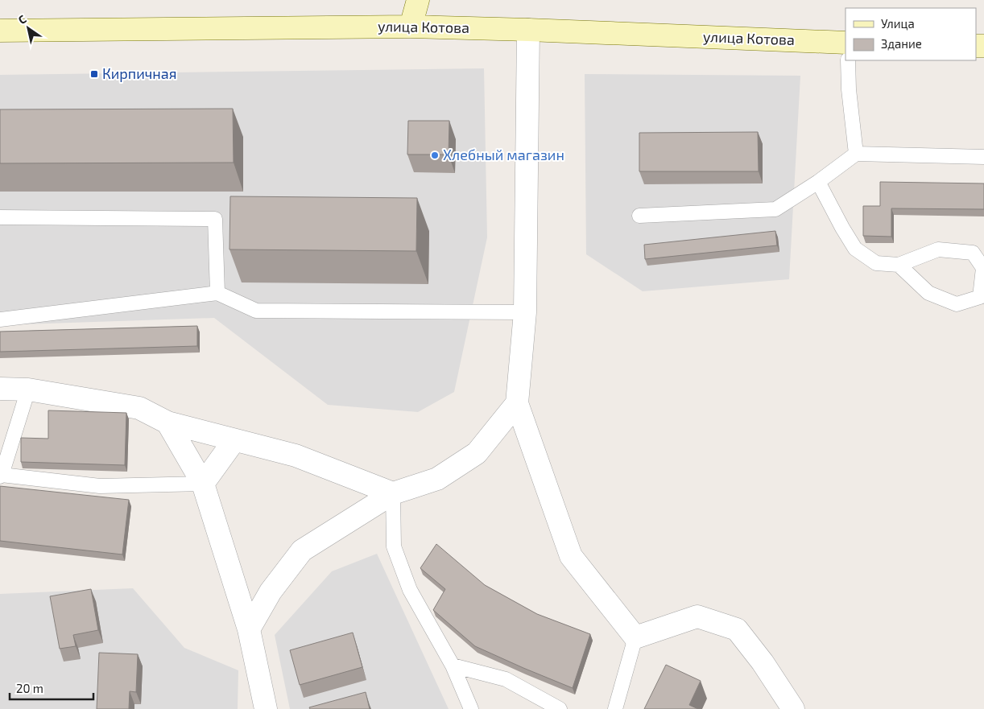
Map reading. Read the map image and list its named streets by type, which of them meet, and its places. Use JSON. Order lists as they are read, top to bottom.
{
  "streets": {
    "street": ["улица Котова"]
  },
  "places": {
    "transit": ["Кирпичная"],
    "other": ["Хлебный магазин"]
  },
  "legend": ["Улица", "Здание"],
  "scale_bar": "20 m",
  "north": "top left"
}
